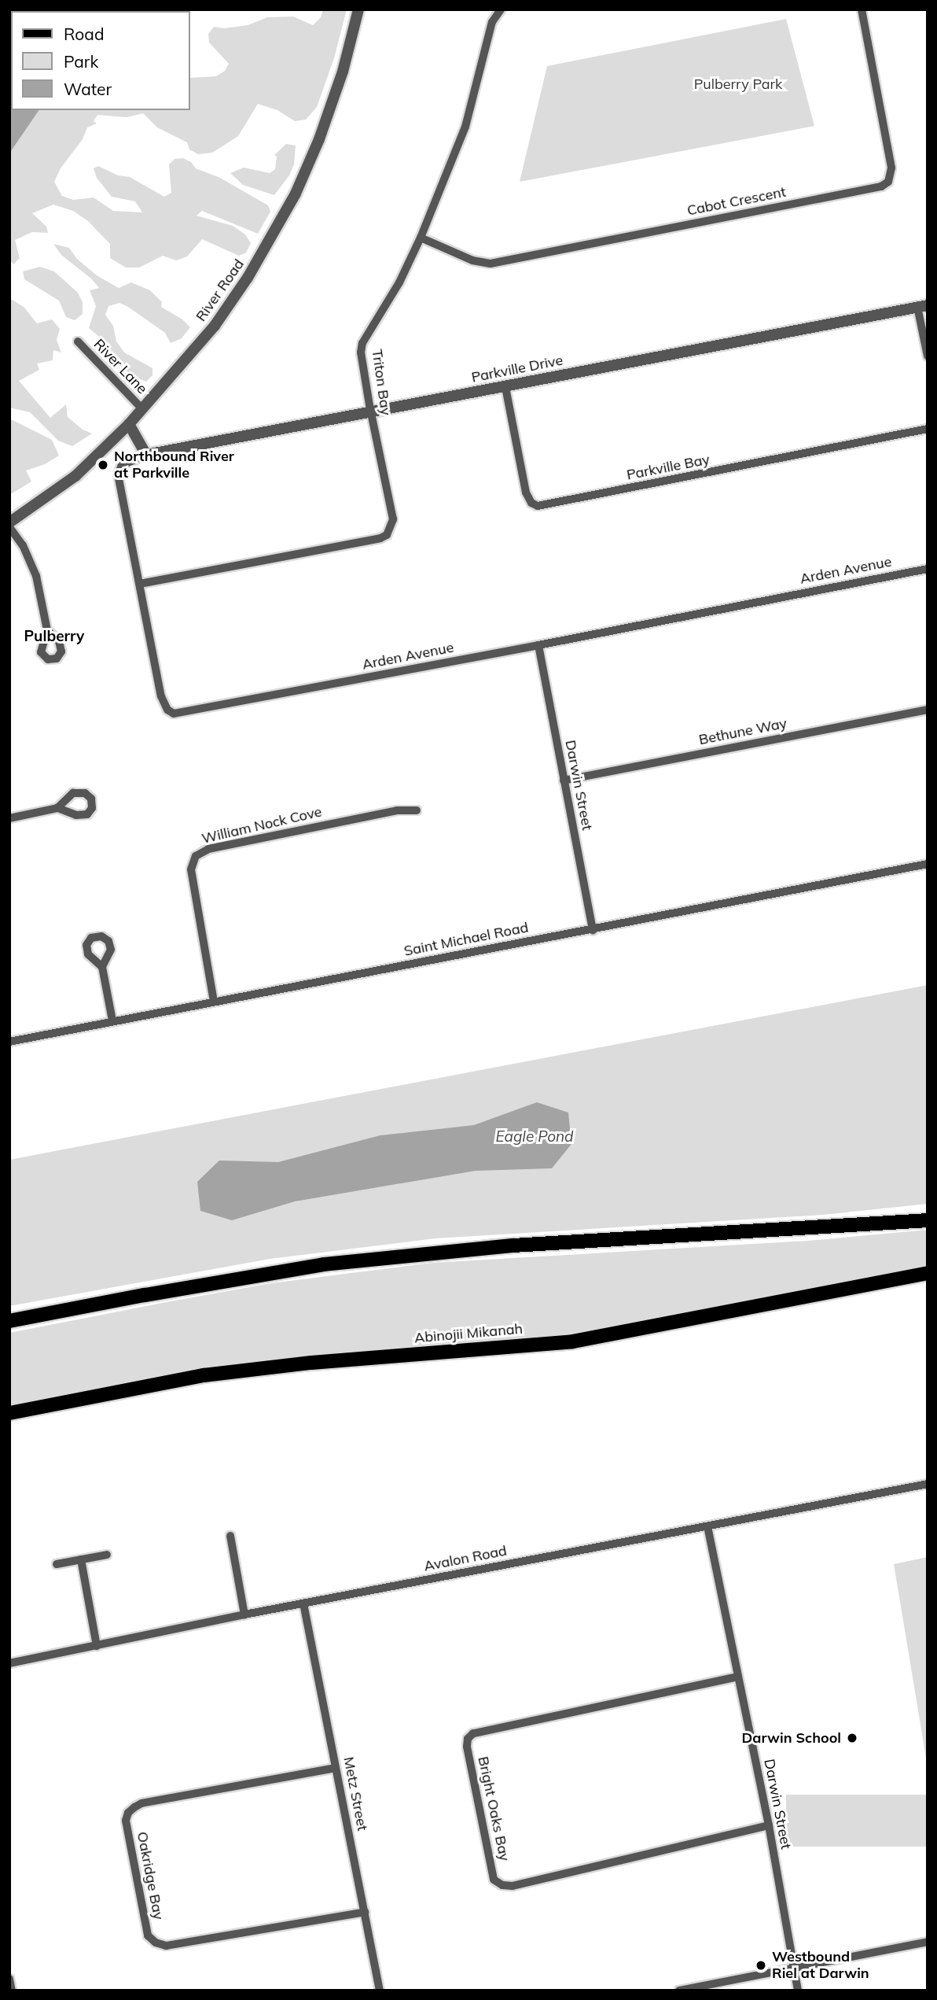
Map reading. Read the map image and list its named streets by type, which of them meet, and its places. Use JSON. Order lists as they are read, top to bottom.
{
  "streets": {
    "main road": ["Abinojii Mikanah"],
    "street": [
      "Cabot Crescent",
      "River Road",
      "River Lane",
      "Parkville Drive",
      "Triton Bay",
      "Parkville Bay",
      "Arden Avenue",
      "Bethune Way",
      "Darwin Street",
      "William Nock Cove",
      "Saint Michael Road",
      "Avalon Road",
      "Metz Street",
      "Bright Oaks Bay",
      "Oakridge Bay"
    ]
  },
  "crossings": [
    ["Cabot Crescent", "Triton Bay"],
    ["River Road", "River Lane"],
    ["Parkville Drive", "Triton Bay"],
    ["Parkville Drive", "Parkville Bay"],
    ["Parkville Drive", "Arden Avenue"],
    ["Triton Bay", "Arden Avenue"],
    ["Arden Avenue", "Darwin Street"],
    ["Bethune Way", "Darwin Street"],
    ["Darwin Street", "Saint Michael Road"],
    ["Darwin Street", "Avalon Road"],
    ["Darwin Street", "Bright Oaks Bay"],
    ["William Nock Cove", "Saint Michael Road"],
    ["Avalon Road", "Metz Street"],
    ["Metz Street", "Oakridge Bay"]
  ],
  "districts": ["Pulberry"],
  "water": ["Eagle Pond"],
  "parks": ["Pulberry Park"],
  "places": ["Northbound River at Parkville", "Darwin School", "Westbound Riel at Darwin"],
  "legend": ["Road", "Park", "Water"]
}
